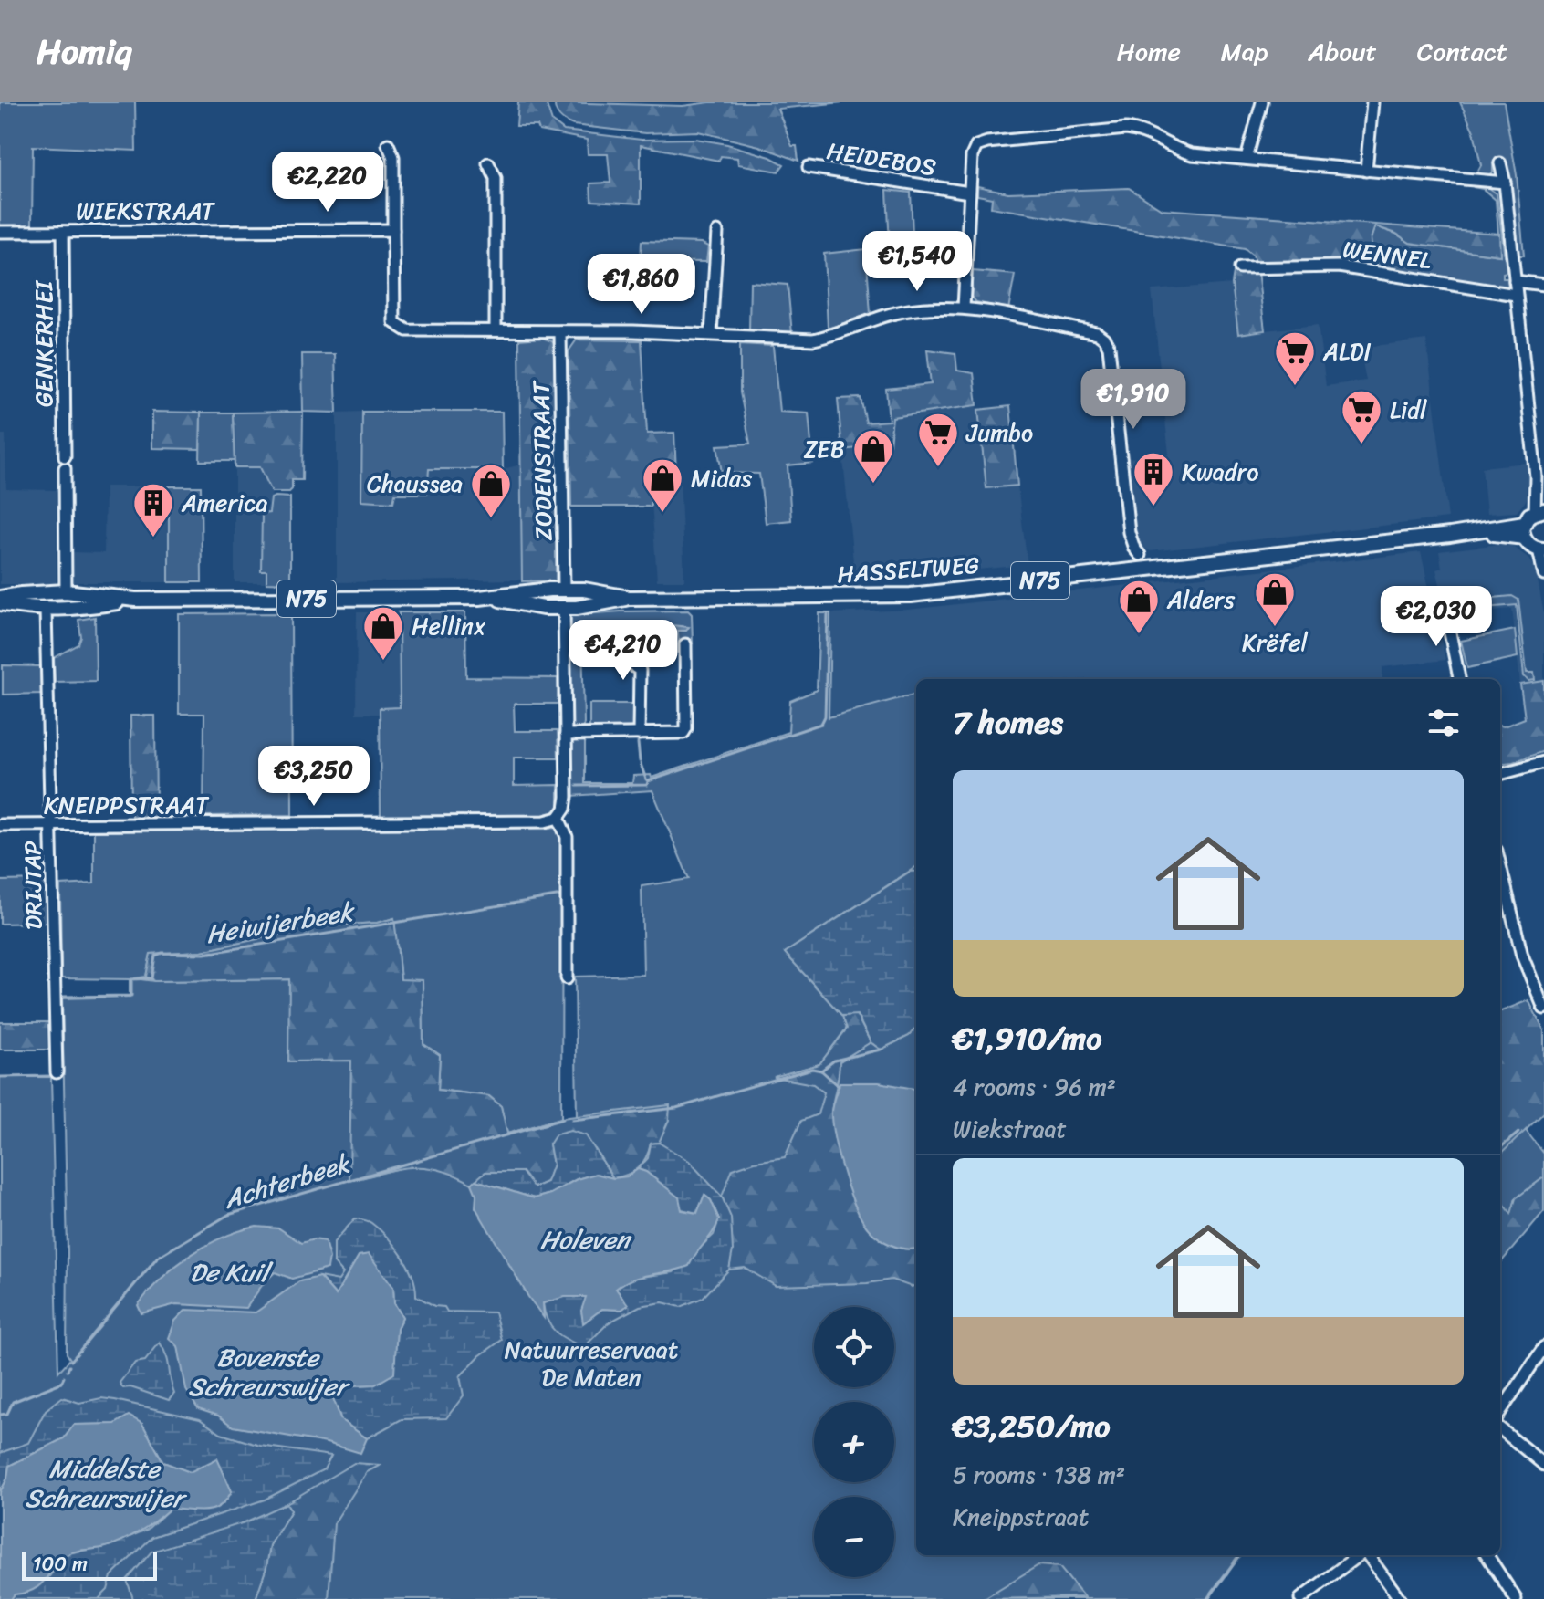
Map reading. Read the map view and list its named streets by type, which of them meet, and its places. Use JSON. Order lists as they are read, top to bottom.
{
  "streets": {
    "main road": ["HASSELTWEG", "N75"],
    "street": [
      "HEIDEBOS",
      "WIEKSTRAAT",
      "WENNEL",
      "GENKERHEI",
      "ZODENSTRAAT",
      "KNEIPPSTRAAT",
      "DRIJTAP"
    ]
  },
  "crossings": [
    ["WIEKSTRAAT", "GENKERHEI"],
    ["GENKERHEI", "HASSELTWEG"],
    ["ZODENSTRAAT", "HASSELTWEG"],
    ["HASSELTWEG", "DRIJTAP"],
    ["KNEIPPSTRAAT", "DRIJTAP"]
  ],
  "water": [
    "Heiwijerbeek",
    "Achterbeek",
    "Holeven",
    "De Kuil",
    "Bovenste Schreurswijer",
    "Middelste Schreurswijer"
  ],
  "parks": ["Natuurreservaat De Maten"],
  "places": {
    "supermarket": ["ALDI", "Lidl", "Jumbo"],
    "shop": [
      "ZEB",
      "Midas",
      "Chaussea",
      "Krëfel",
      "Alders",
      "Hellinx"
    ],
    "building": ["Kwadro", "America"]
  },
  "scale_bar": "100 m",
  "page": {
    "header": "Homiq",
    "nav": [
      "Home",
      "Map",
      "About",
      "Contact"
    ],
    "price": [
      "€2,220",
      "€1,540",
      "€1,860",
      "€1,910",
      "€2,030",
      "€4,210",
      "€3,250"
    ],
    "heading": "7 homes",
    "list": [
      {
        "name": "€1,910/mo",
        "note": "4 rooms · 96 m² · Wiekstraat"
      },
      {
        "name": "€3,250/mo",
        "note": "5 rooms · 138 m² · Kneippstraat"
      }
    ],
    "map_buttons": ["+", "−"],
    "scale": "100 m"
  }
}
